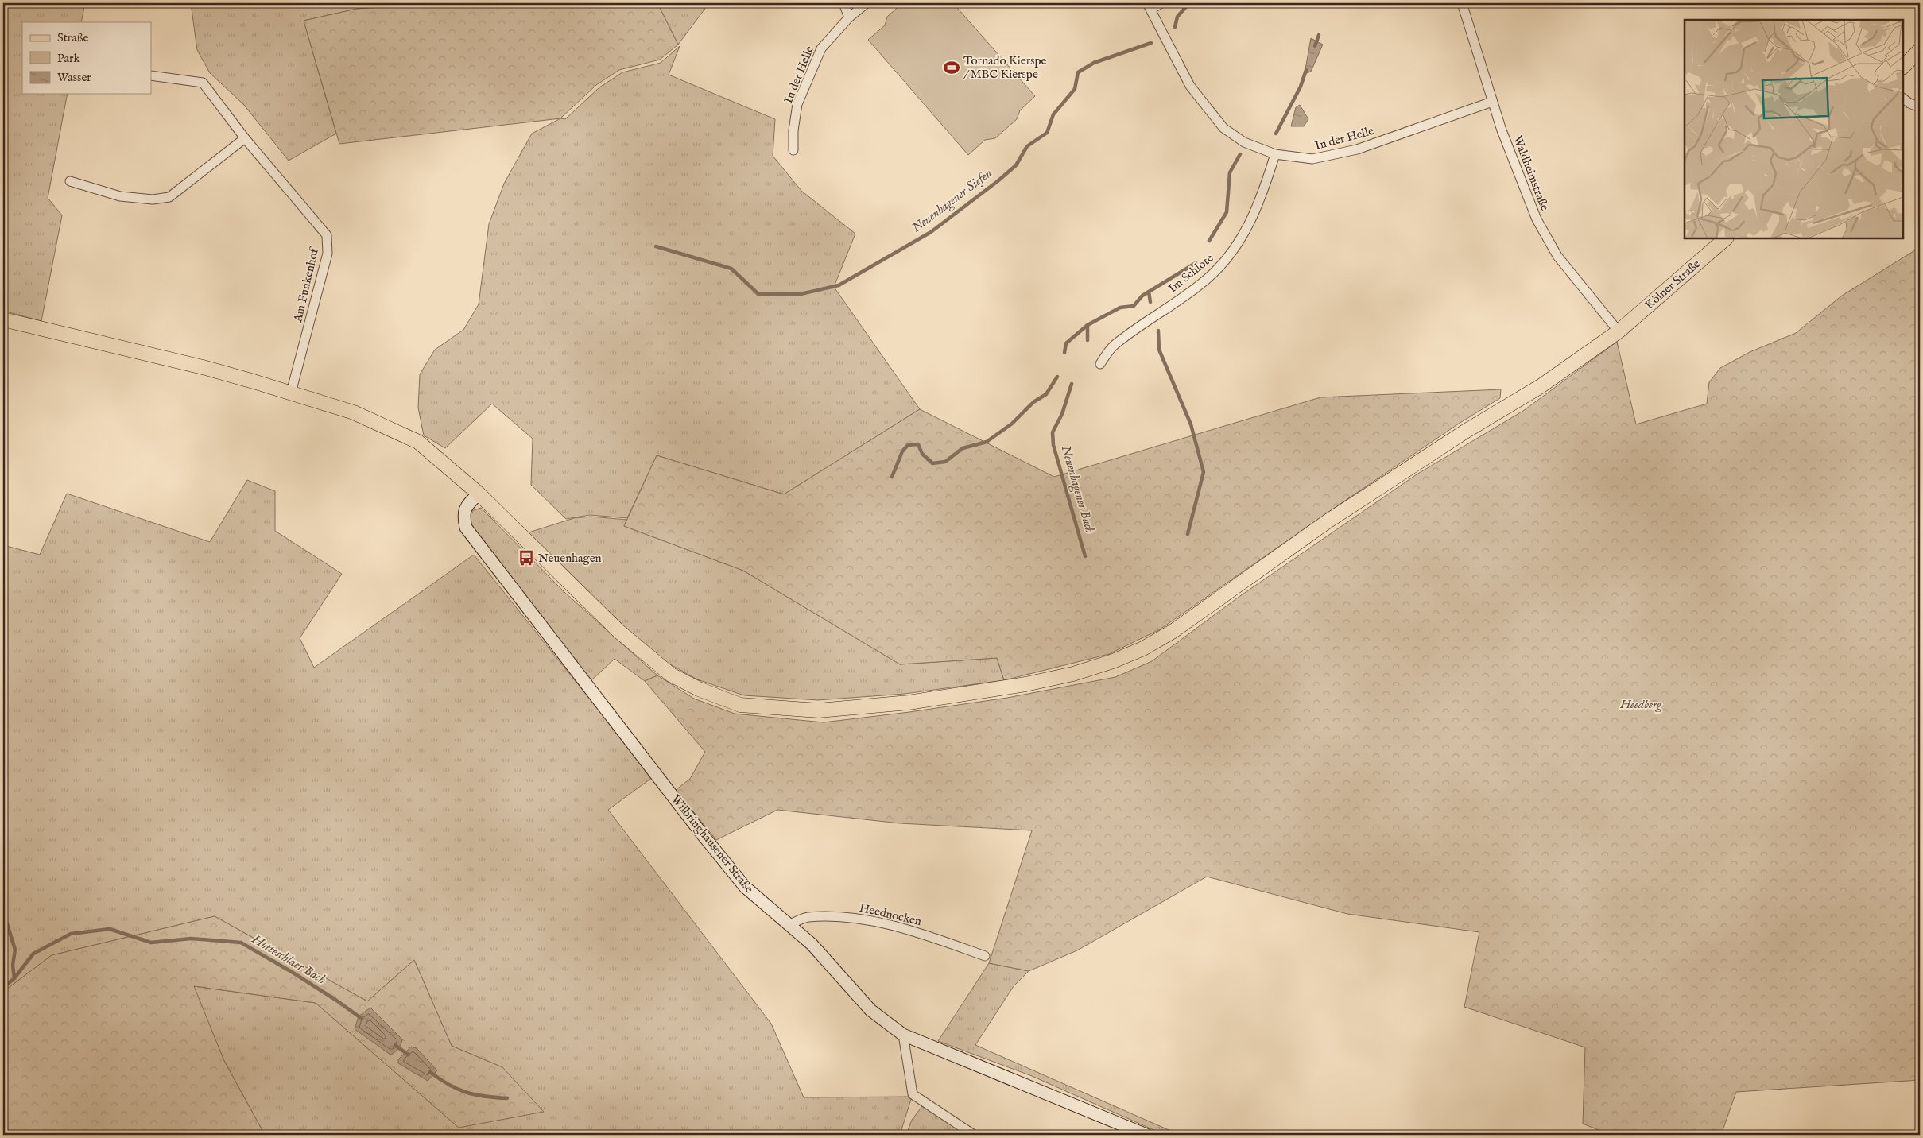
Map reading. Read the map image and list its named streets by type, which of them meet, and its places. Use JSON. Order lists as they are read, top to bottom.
{
  "streets": {
    "main road": ["Kölner Straße"],
    "street": [
      "In der Helle",
      "Waldheimstraße",
      "Im Schlote",
      "Am Funkenhof",
      "Wilbringhausener Straße",
      "Heednocken"
    ]
  },
  "crossings": [
    ["In der Helle", "Waldheimstraße"],
    ["In der Helle", "Im Schlote"],
    ["Waldheimstraße", "Kölner Straße"],
    ["Kölner Straße", "Am Funkenhof"],
    ["Kölner Straße", "Wilbringhausener Straße"],
    ["Wilbringhausener Straße", "Heednocken"]
  ],
  "water": ["Neuenhagener Siefen", "Neuenhagener Bach", "Hotteschlaer Bach"],
  "parks": ["Heedberg"],
  "places": {
    "sports": ["Tornado Kierspe / MBC Kierspe"],
    "bus stop": ["Neuenhagen"]
  },
  "legend": ["Straße", "Park", "Wasser"]
}
